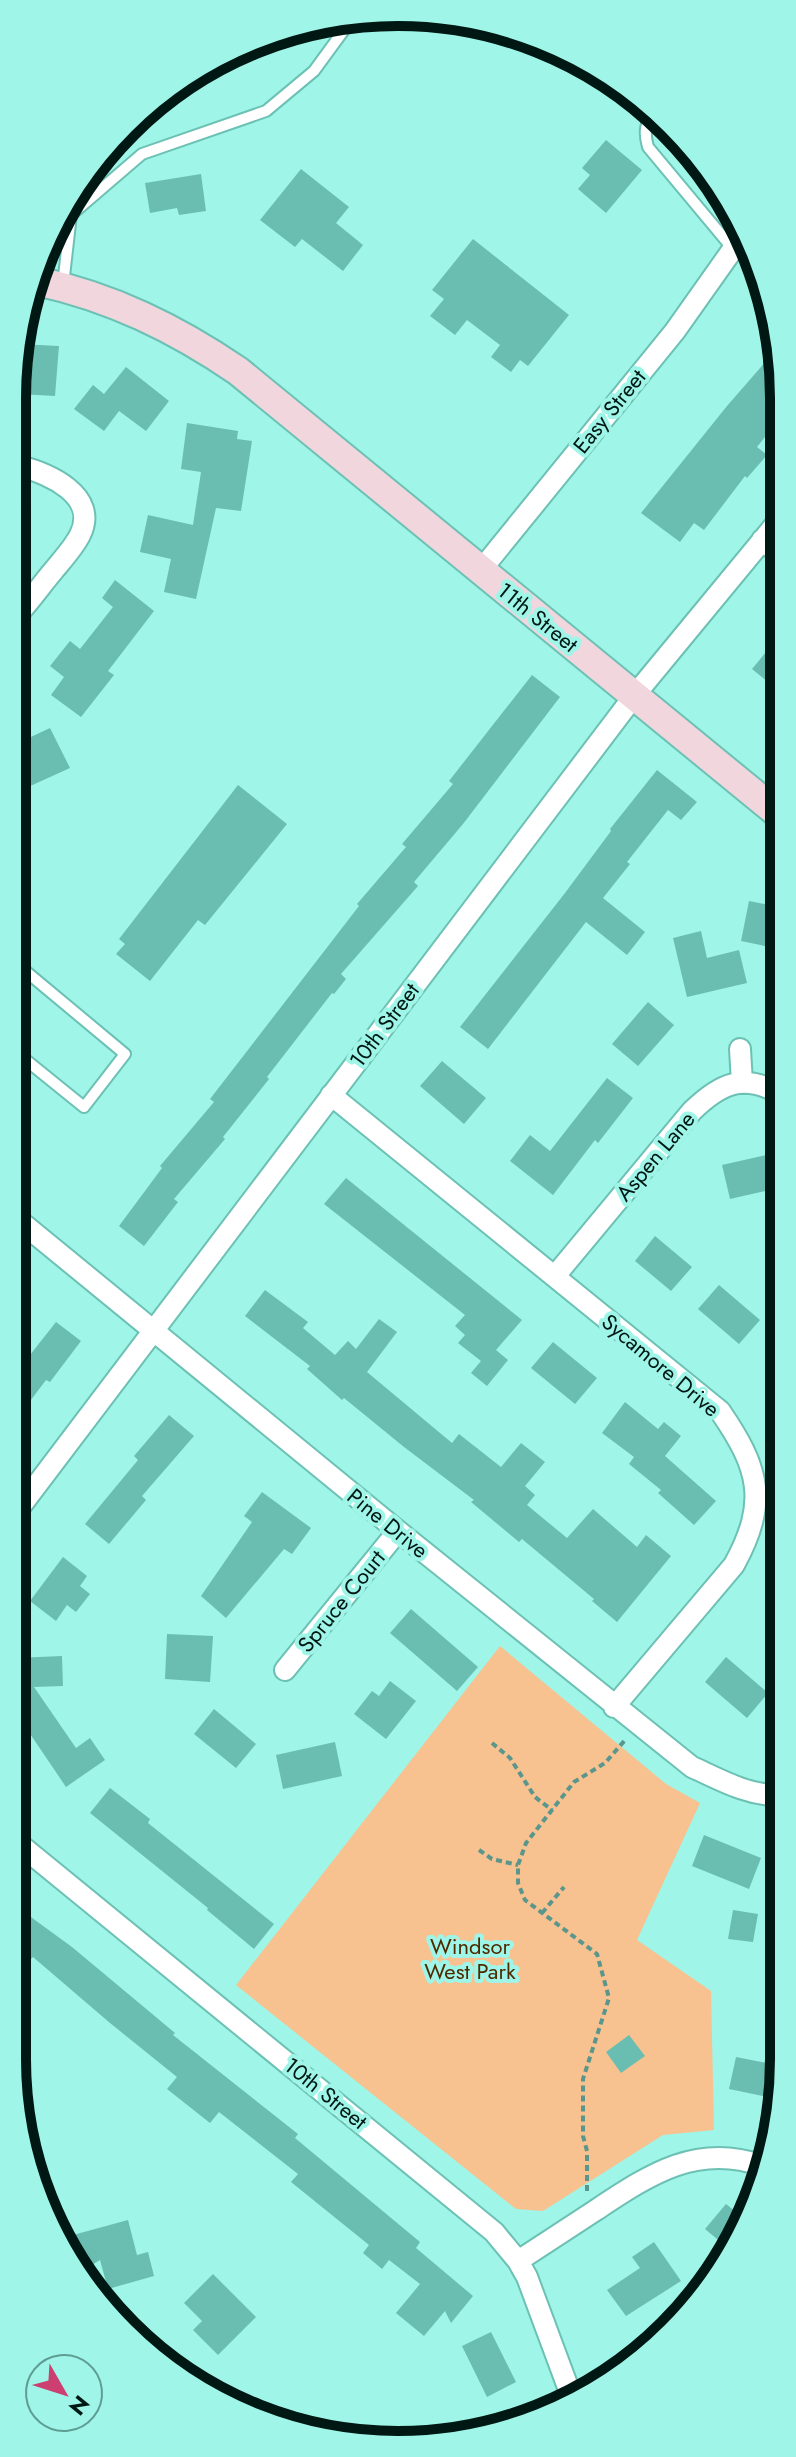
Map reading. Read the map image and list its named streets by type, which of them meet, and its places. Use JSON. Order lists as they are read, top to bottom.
{
  "streets": {
    "street": [
      "Easy Street",
      "11th Street",
      "10th Street",
      "Aspen Lane",
      "Sycamore Drive",
      "Pine Drive",
      "Spruce Court"
    ]
  },
  "crossings": [
    ["Easy Street", "11th Street"],
    ["11th Street", "10th Street"],
    ["10th Street", "Sycamore Drive"],
    ["10th Street", "Pine Drive"],
    ["Aspen Lane", "Sycamore Drive"],
    ["Sycamore Drive", "Pine Drive"],
    ["Pine Drive", "Spruce Court"]
  ],
  "parks": ["Windsor West Park"],
  "north": "bottom right"
}
